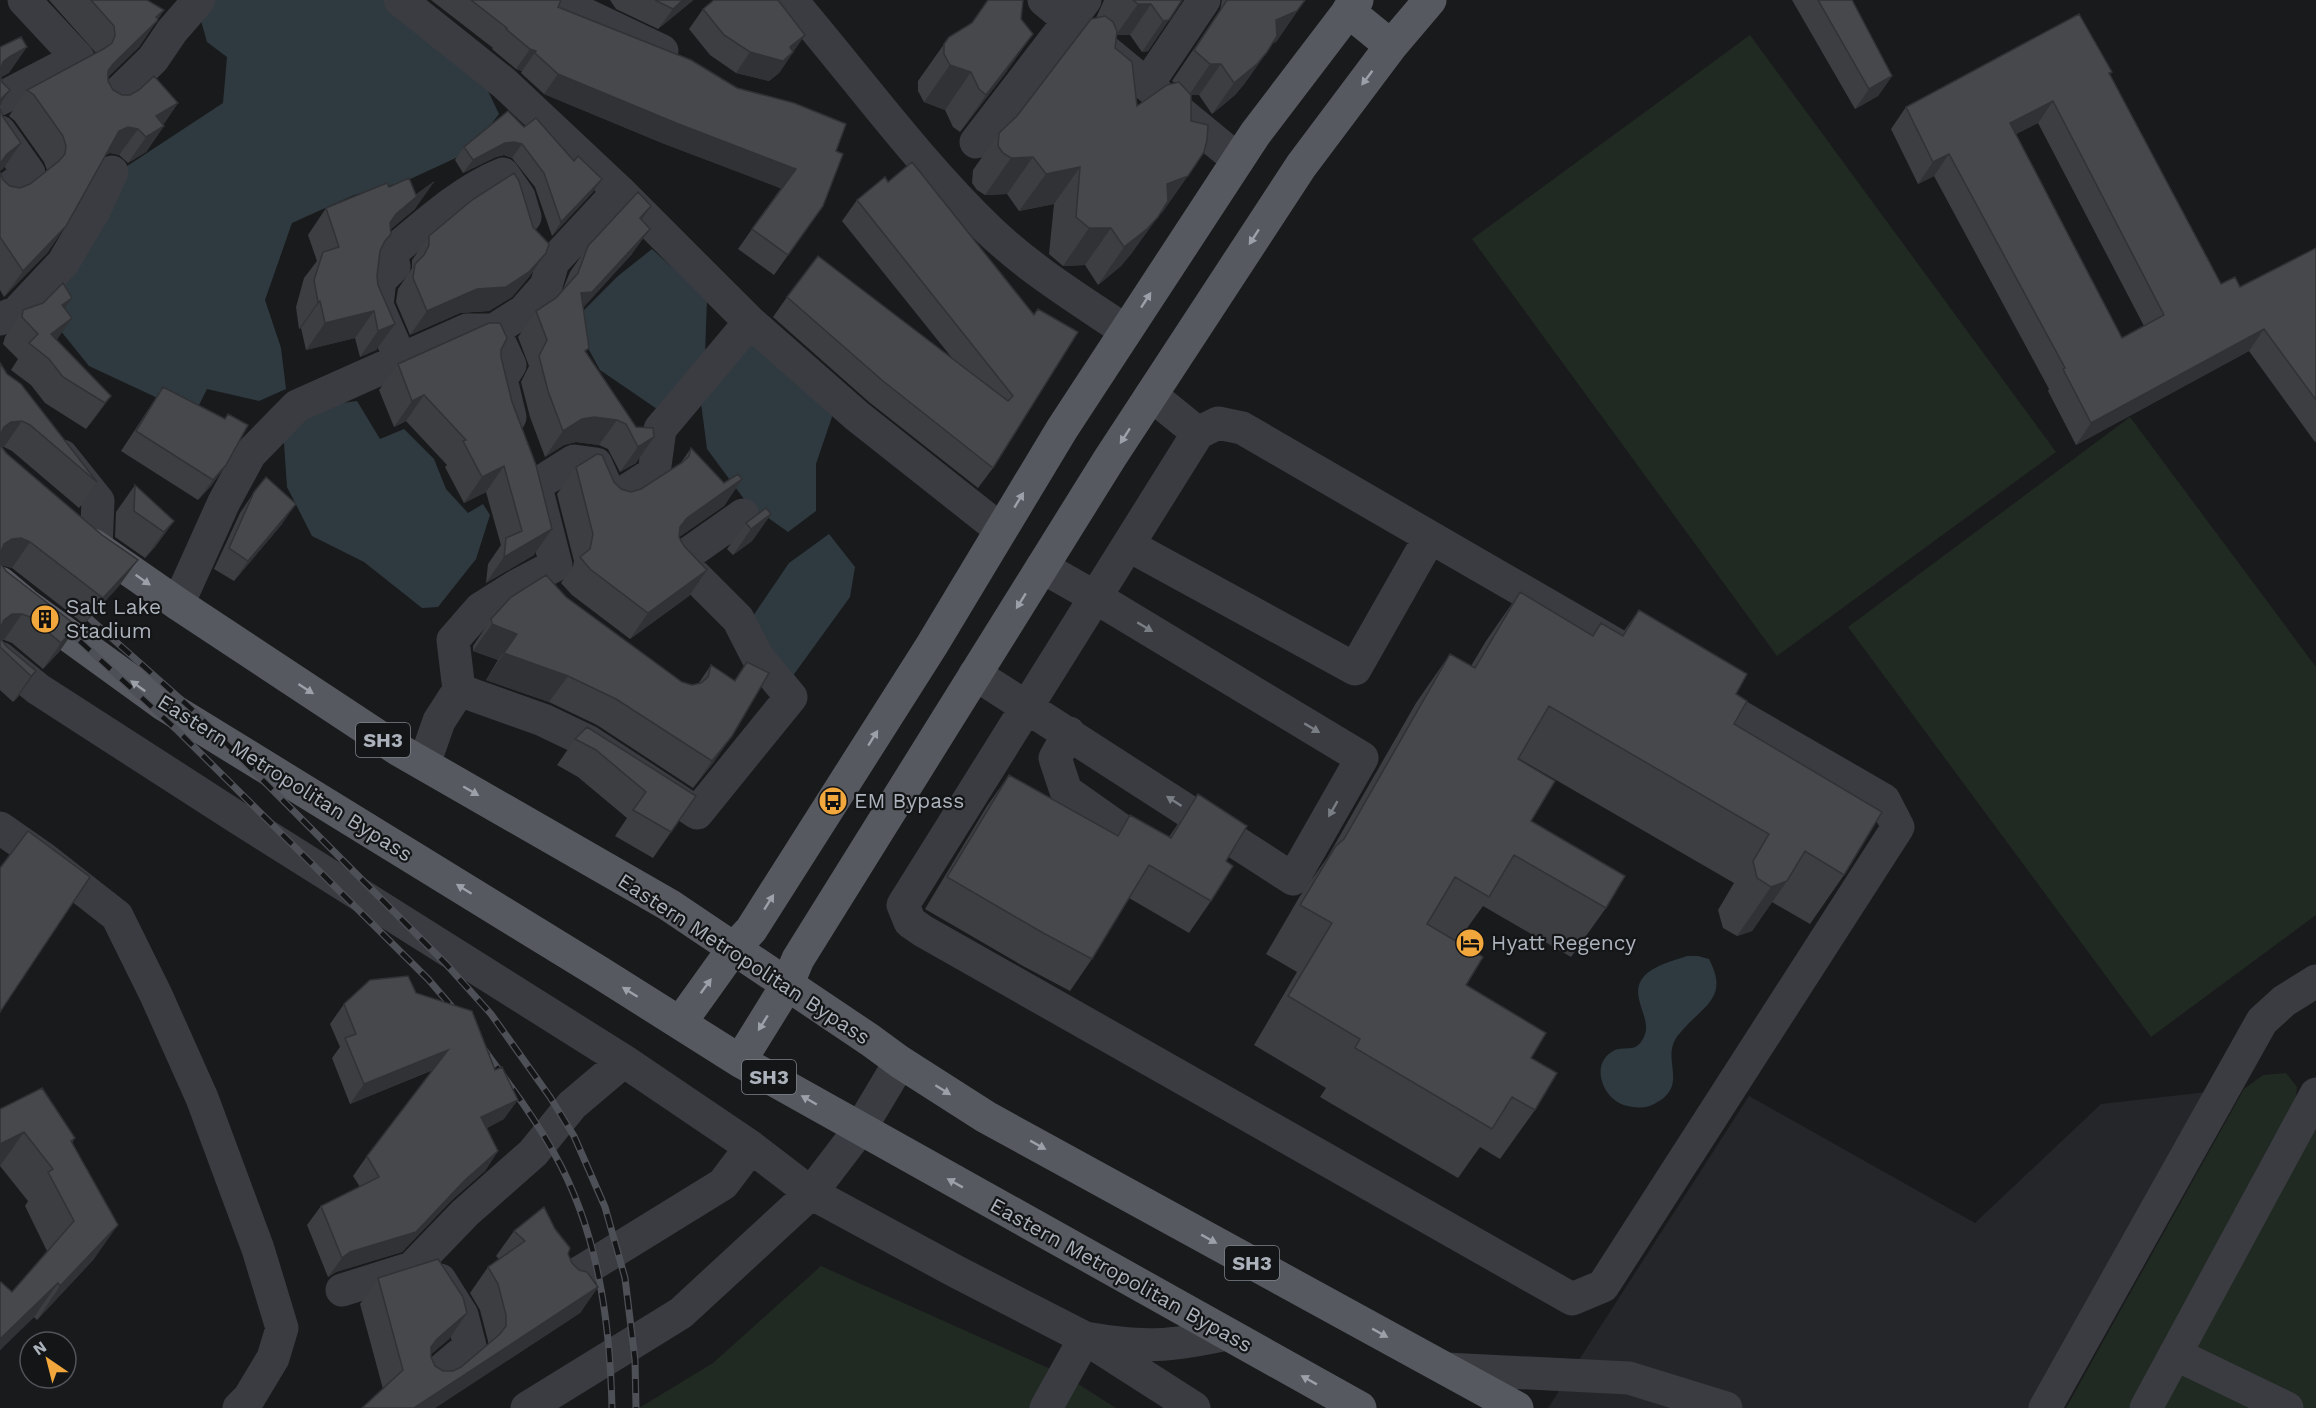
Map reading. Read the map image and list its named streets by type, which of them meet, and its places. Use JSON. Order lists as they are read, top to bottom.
{
  "streets": {
    "main road": ["SH3", "Eastern Metropolitan Bypass"]
  },
  "places": {
    "building": ["Salt Lake Stadium"],
    "bus stop": ["EM Bypass"],
    "hotel": ["Hyatt Regency"]
  },
  "north": "top left"
}
